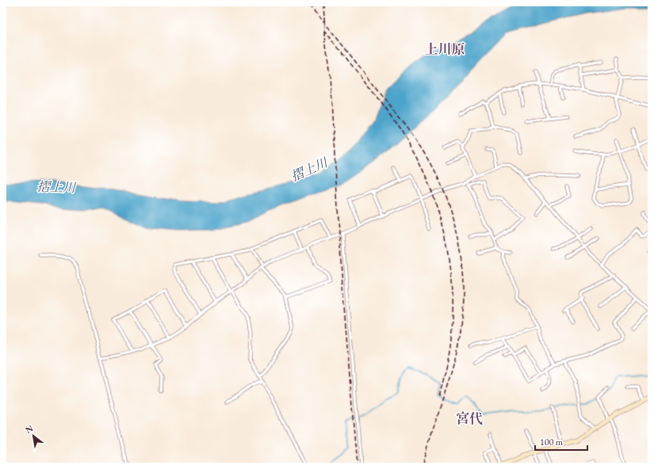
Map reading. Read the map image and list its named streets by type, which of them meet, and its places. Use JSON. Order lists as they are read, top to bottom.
{
  "districts": ["上川原", "宮代"],
  "water": ["摺上川"],
  "scale_bar": "100 m",
  "north": "top left"
}
